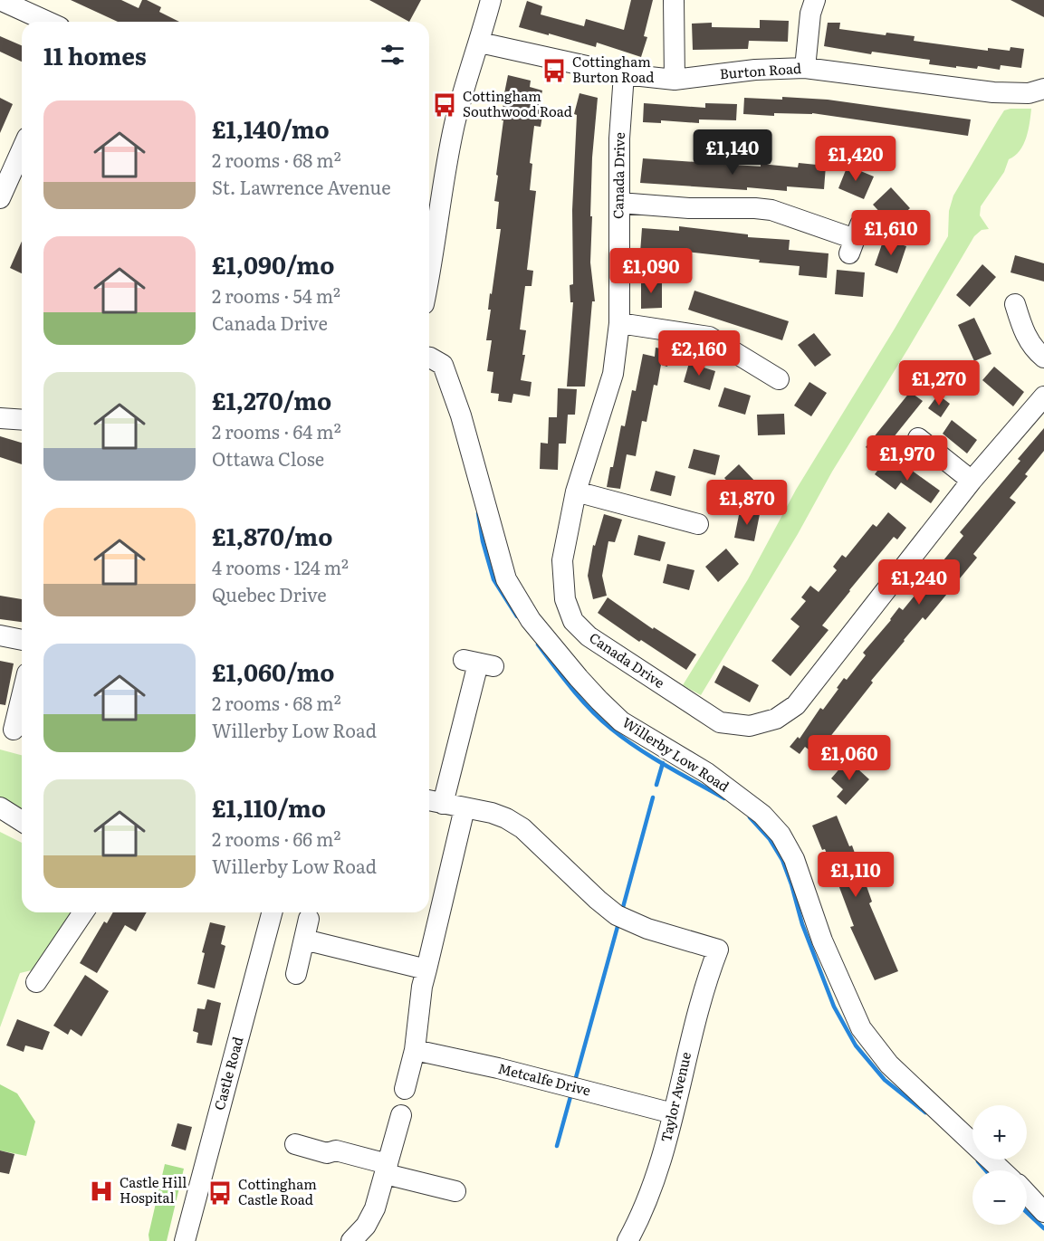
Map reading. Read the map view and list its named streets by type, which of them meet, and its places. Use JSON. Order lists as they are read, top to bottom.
{
  "streets": {
    "street": [
      "Burton Road",
      "Canada Drive",
      "Willerby Low Road",
      "Castle Road",
      "Metcalfe Drive",
      "Taylor Avenue"
    ]
  },
  "crossings": [
    ["Burton Road", "Canada Drive"],
    ["Metcalfe Drive", "Taylor Avenue"]
  ],
  "places": {
    "bus stop": ["Cottingham Burton Road", "Cottingham Southwood Road", "Cottingham Castle Road"],
    "hospital": ["Castle Hill Hospital"]
  },
  "page": {
    "heading": "11 homes",
    "list": [
      {
        "name": "£1,140/mo",
        "note": "2 rooms · 68 m² · St. Lawrence Avenue"
      },
      {
        "name": "£1,090/mo",
        "note": "2 rooms · 54 m² · Canada Drive"
      },
      {
        "name": "£1,270/mo",
        "note": "2 rooms · 64 m² · Ottawa Close"
      },
      {
        "name": "£1,870/mo",
        "note": "4 rooms · 124 m² · Quebec Drive"
      },
      {
        "name": "£1,060/mo",
        "note": "2 rooms · 68 m² · Willerby Low Road"
      },
      {
        "name": "£1,110/mo",
        "note": "2 rooms · 66 m² · Willerby Low Road"
      }
    ],
    "price": [
      "£1,140",
      "£1,420",
      "£1,610",
      "£1,090",
      "£2,160",
      "£1,270",
      "£1,970",
      "£1,870",
      "£1,240",
      "£1,060",
      "£1,110"
    ],
    "map_buttons": ["+", "−"]
  }
}
